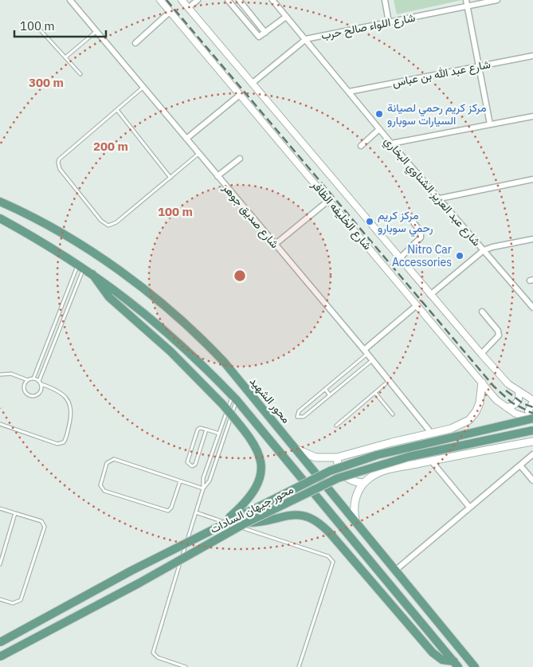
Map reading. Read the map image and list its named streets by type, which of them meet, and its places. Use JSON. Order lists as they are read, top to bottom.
{
  "streets": {
    "main road": ["محور الشهيد", "محور جيهان السادات"],
    "street": [
      "شارع اللواء صالح حرب",
      "شارع عبد الله بن عباس",
      "شارع عبد العزيز الشناوي البخاري",
      "شارع الخليفه الظافر",
      "شارع صديق جوهر"
    ]
  },
  "crossings": [
    ["شارع اللواء صالح حرب", "شارع عبد العزيز الشناوي البخاري"],
    ["شارع اللواء صالح حرب", "شارع الخليفه الظافر"],
    ["شارع عبد الله بن عباس", "شارع عبد العزيز الشناوي البخاري"],
    ["شارع الخليفه الظافر", "محور جيهان السادات"]
  ],
  "places": ["مركز كريم رحمي لصيانة السيارات سوبارو", "مركز كريم رحمي سوبارو", "Nitro Car Accessories"],
  "scale_bar": "100 m",
  "rings": ["300 m", "200 m", "100 m"]
}
